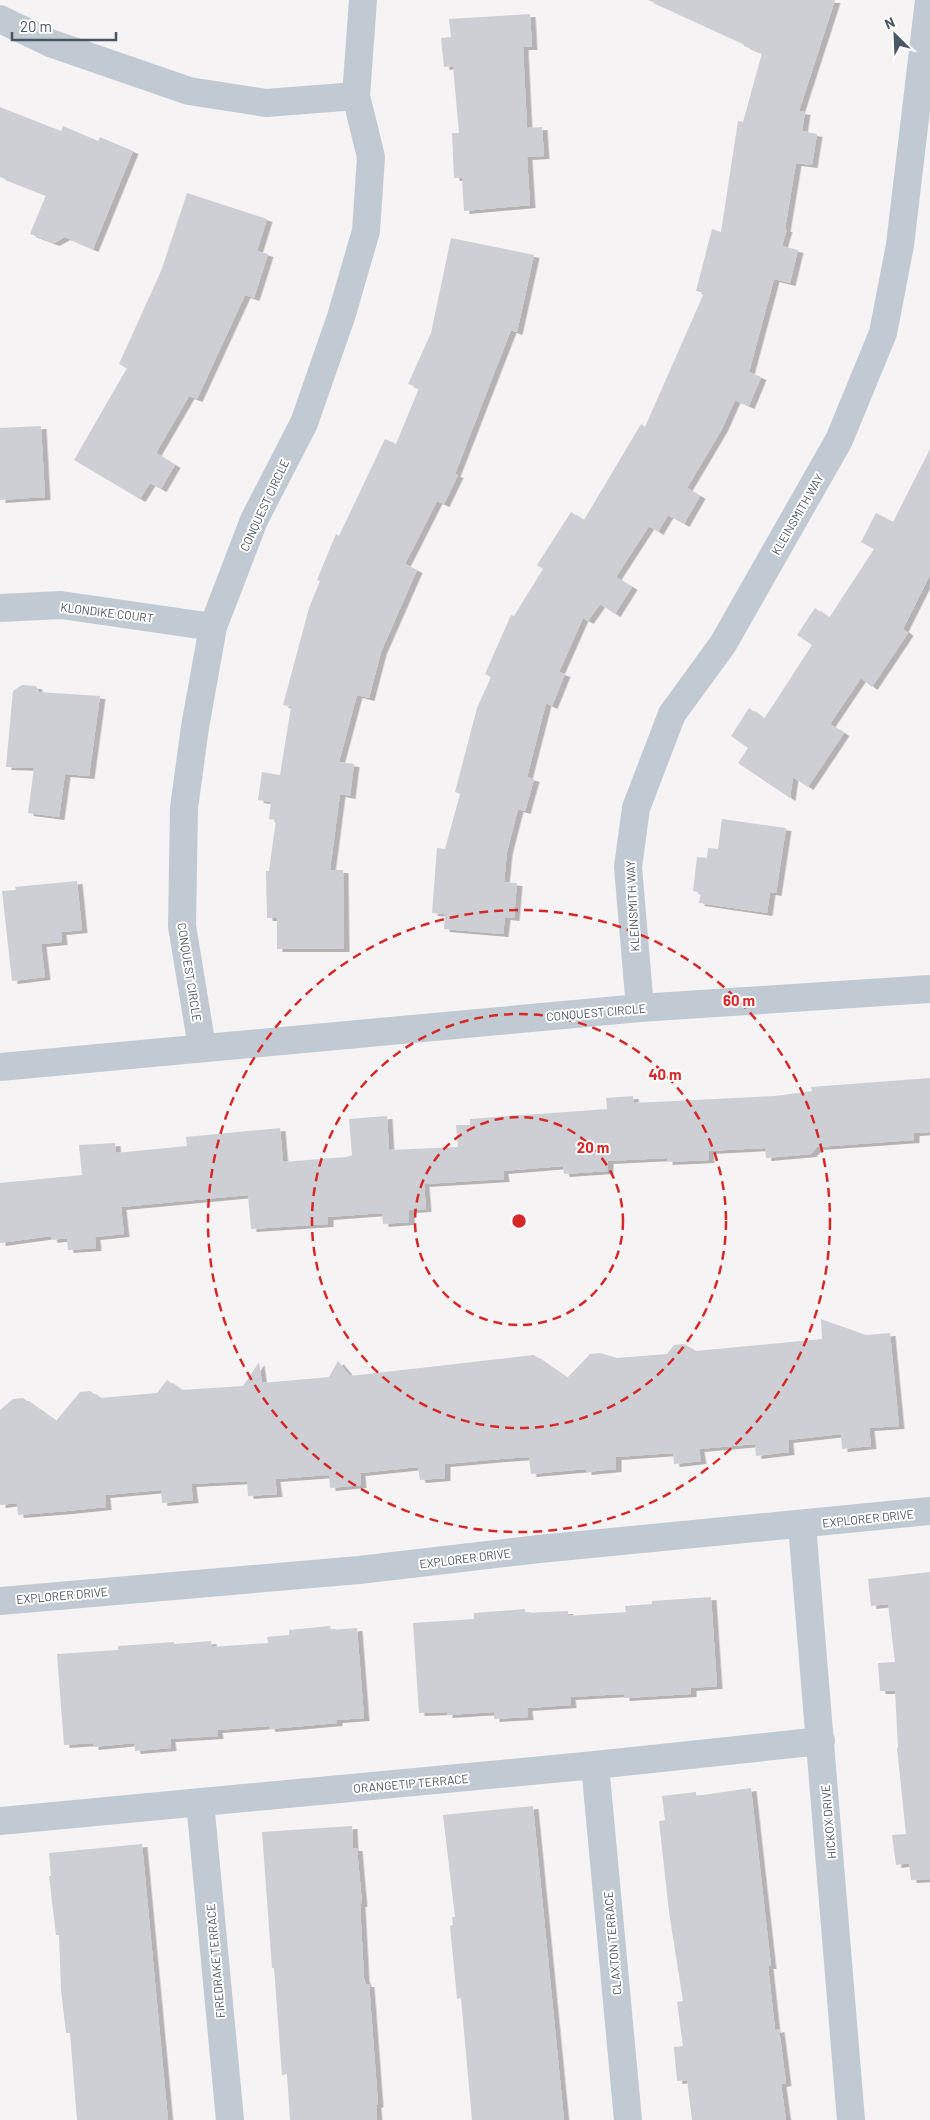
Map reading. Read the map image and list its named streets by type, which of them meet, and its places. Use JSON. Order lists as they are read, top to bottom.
{
  "streets": {
    "street": [
      "CONQUEST CIRCLE",
      "KLEINSMITH WAY",
      "KLONDIKE COURT",
      "EXPLORER DRIVE",
      "ORANGETIP TERRACE",
      "HICKOX DRIVE",
      "CLAXTON TERRACE",
      "FIREDRAKE TERRACE"
    ]
  },
  "crossings": [
    ["CONQUEST CIRCLE", "KLEINSMITH WAY"],
    ["CONQUEST CIRCLE", "KLONDIKE COURT"],
    ["EXPLORER DRIVE", "HICKOX DRIVE"],
    ["ORANGETIP TERRACE", "HICKOX DRIVE"],
    ["ORANGETIP TERRACE", "CLAXTON TERRACE"],
    ["ORANGETIP TERRACE", "FIREDRAKE TERRACE"]
  ],
  "scale_bar": "20 m",
  "north": "top left",
  "rings": ["60 m", "40 m", "20 m"]
}
